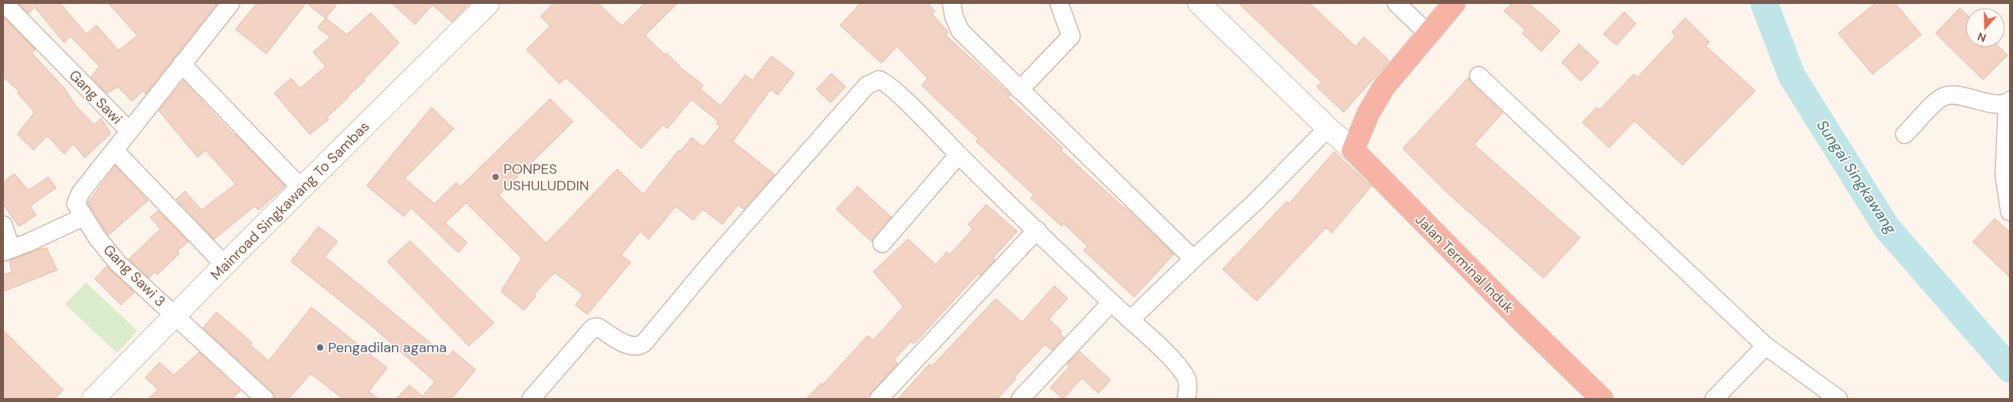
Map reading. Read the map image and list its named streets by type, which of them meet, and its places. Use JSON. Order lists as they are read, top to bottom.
{
  "streets": {
    "highway": ["Jalan Terminal Induk"],
    "street": ["Gang Sawi", "Mainroad Singkawang To Sambas", "Gang Sawi 3"]
  },
  "crossings": [
    ["Gang Sawi", "Gang Sawi 3"],
    ["Mainroad Singkawang To Sambas", "Gang Sawi 3"]
  ],
  "water": ["Sungai Singkawang"],
  "places": ["PONPES USHULUDDIN", "Pengadilan agama"],
  "north": "bottom"
}
